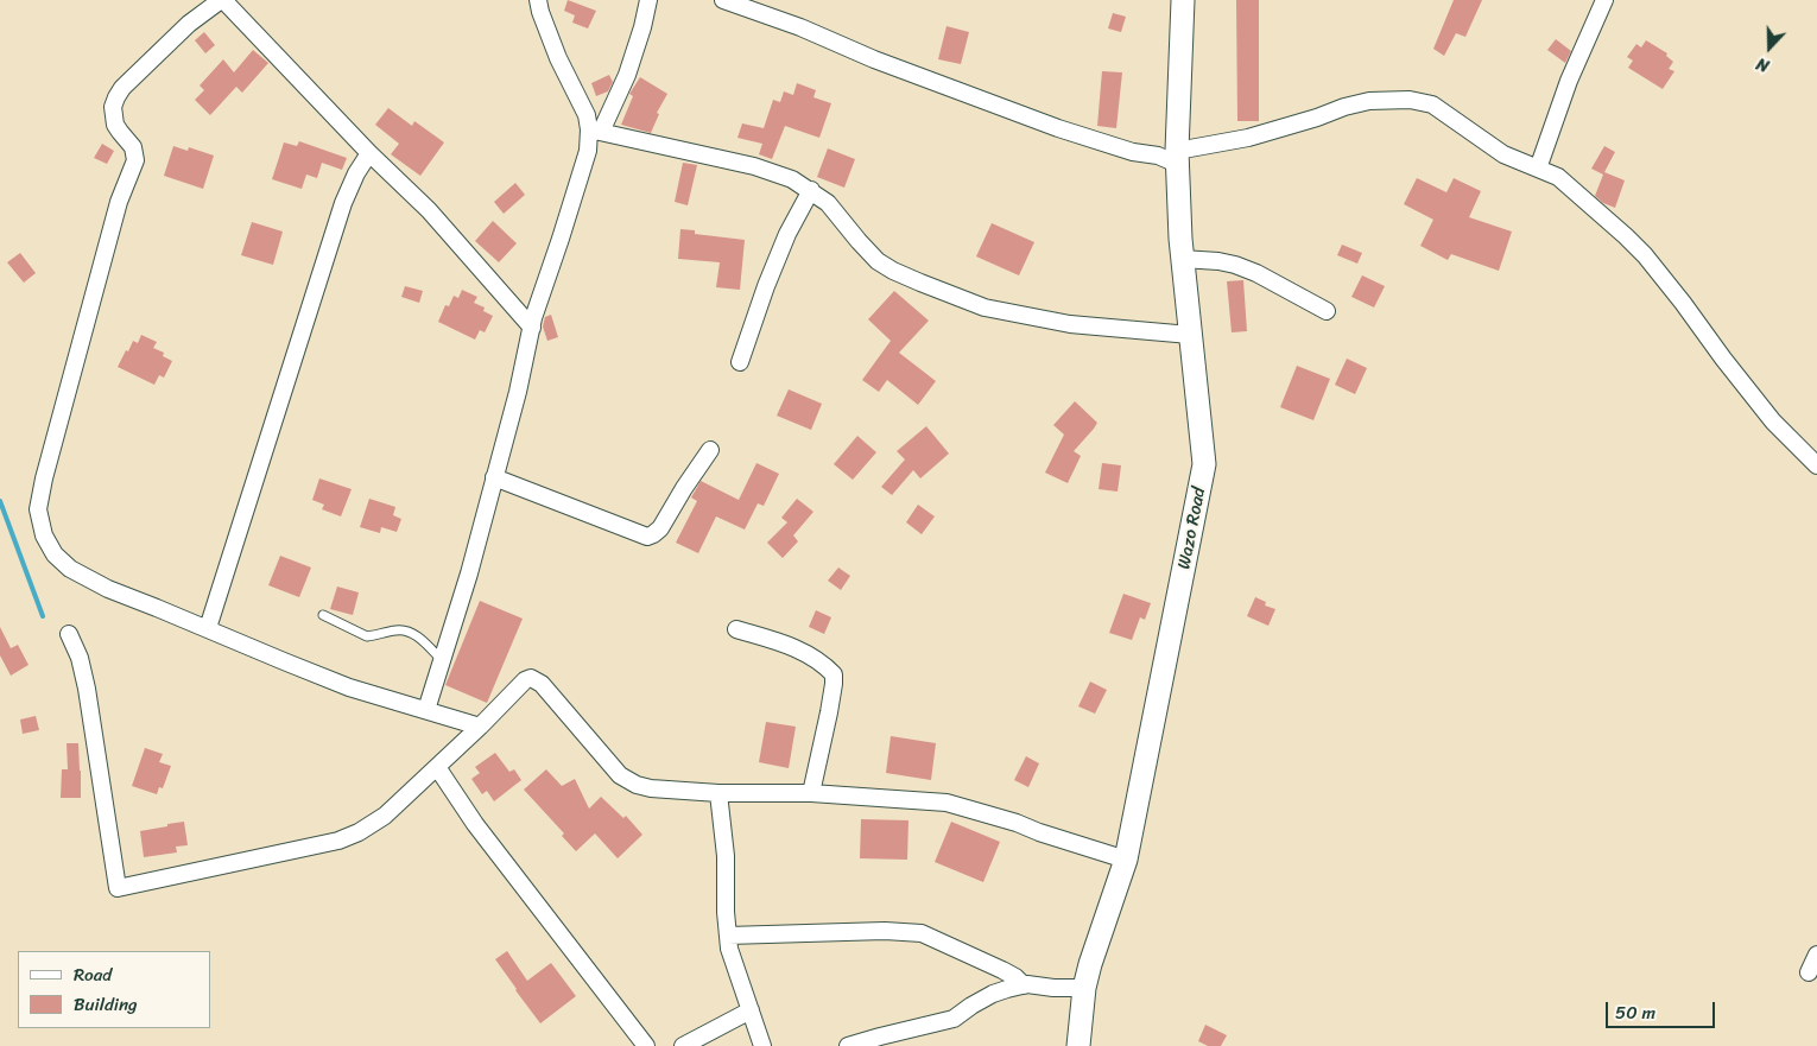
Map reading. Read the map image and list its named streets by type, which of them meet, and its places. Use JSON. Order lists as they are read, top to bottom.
{
  "streets": {
    "main road": ["Wazo Road"]
  },
  "legend": ["Road", "Building"],
  "scale_bar": "50 m",
  "north": "bottom"
}
